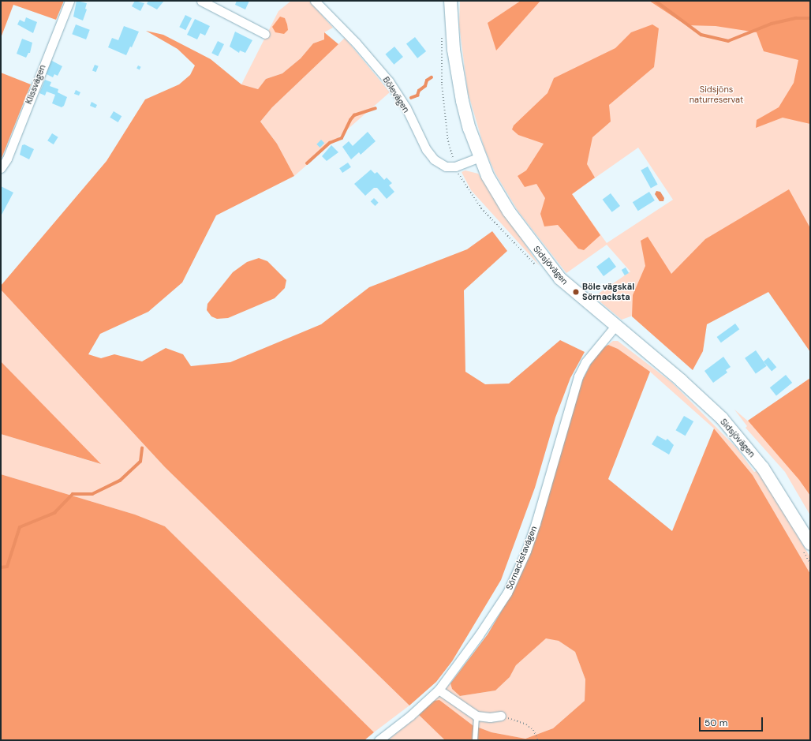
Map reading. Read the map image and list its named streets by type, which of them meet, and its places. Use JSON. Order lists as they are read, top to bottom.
{
  "streets": {
    "main road": ["Sidsjövägen"],
    "street": ["Klissvägen", "Bölevägen", "Sörnackstavägen"]
  },
  "crossings": [
    ["Bölevägen", "Sidsjövägen"],
    ["Sidsjövägen", "Sörnackstavägen"]
  ],
  "parks": ["Sidsjöns naturreservat"],
  "places": ["Böle vägskäl Sörnacksta"],
  "scale_bar": "50 m"
}
